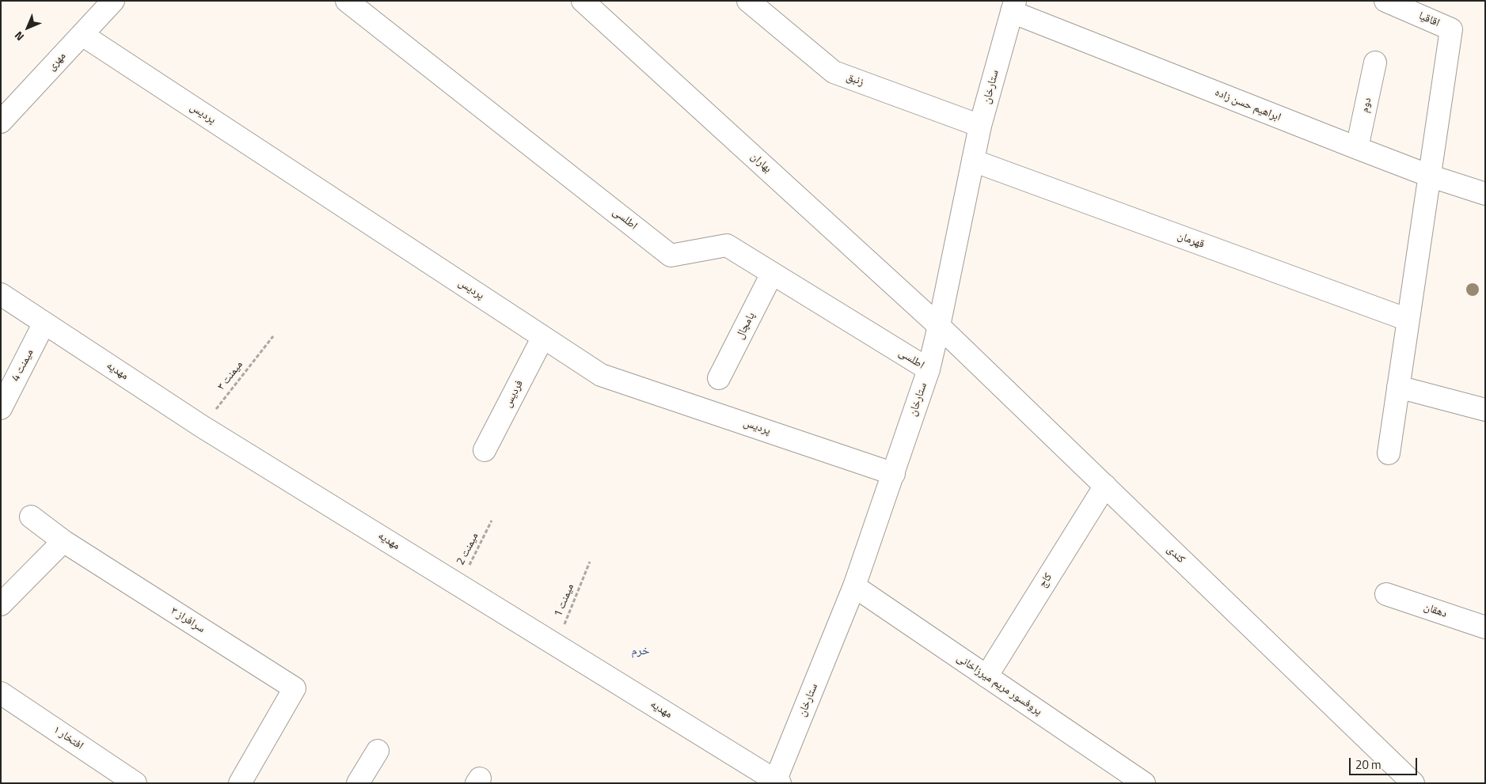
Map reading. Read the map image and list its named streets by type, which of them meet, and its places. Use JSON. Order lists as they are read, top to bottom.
{
  "streets": {
    "street": [
      "اقاقیا",
      "مهری",
      "زنبق",
      "ستارخان",
      "ابراهیم حسن زاده",
      "دوم",
      "پردیس",
      "بهاران",
      "اطلسی",
      "قهرمان",
      "پامچال",
      "میمنت 4",
      "مهدیه",
      "فردیس",
      "کندی",
      "کاج",
      "دهقان",
      "سرافراز ۳",
      "پروفسور مریم میرزاخانی",
      "افتخار ۱"
    ],
    "path": ["میمنت ۳", "میمنت 2", "میمنت 1"]
  },
  "crossings": [
    ["اقاقیا", "ابراهیم حسن زاده"],
    ["مهری", "پردیس"],
    ["زنبق", "ستارخان"],
    ["ستارخان", "ابراهیم حسن زاده"],
    ["ستارخان", "پردیس"],
    ["ستارخان", "بهاران"],
    ["ستارخان", "اطلسی"],
    ["ستارخان", "قهرمان"],
    ["ستارخان", "مهدیه"],
    ["ستارخان", "کندی"],
    ["ستارخان", "پروفسور مریم میرزاخانی"],
    ["ابراهیم حسن زاده", "دوم"],
    ["پردیس", "فردیس"],
    ["بهاران", "کندی"],
    ["اطلسی", "پامچال"],
    ["میمنت 4", "مهدیه"],
    ["مهدیه", "میمنت ۳"],
    ["مهدیه", "میمنت 2"],
    ["مهدیه", "میمنت 1"],
    ["کندی", "کاج"],
    ["کاج", "پروفسور مریم میرزاخانی"]
  ],
  "districts": ["خرم"],
  "scale_bar": "20 m",
  "north": "bottom left"
}
